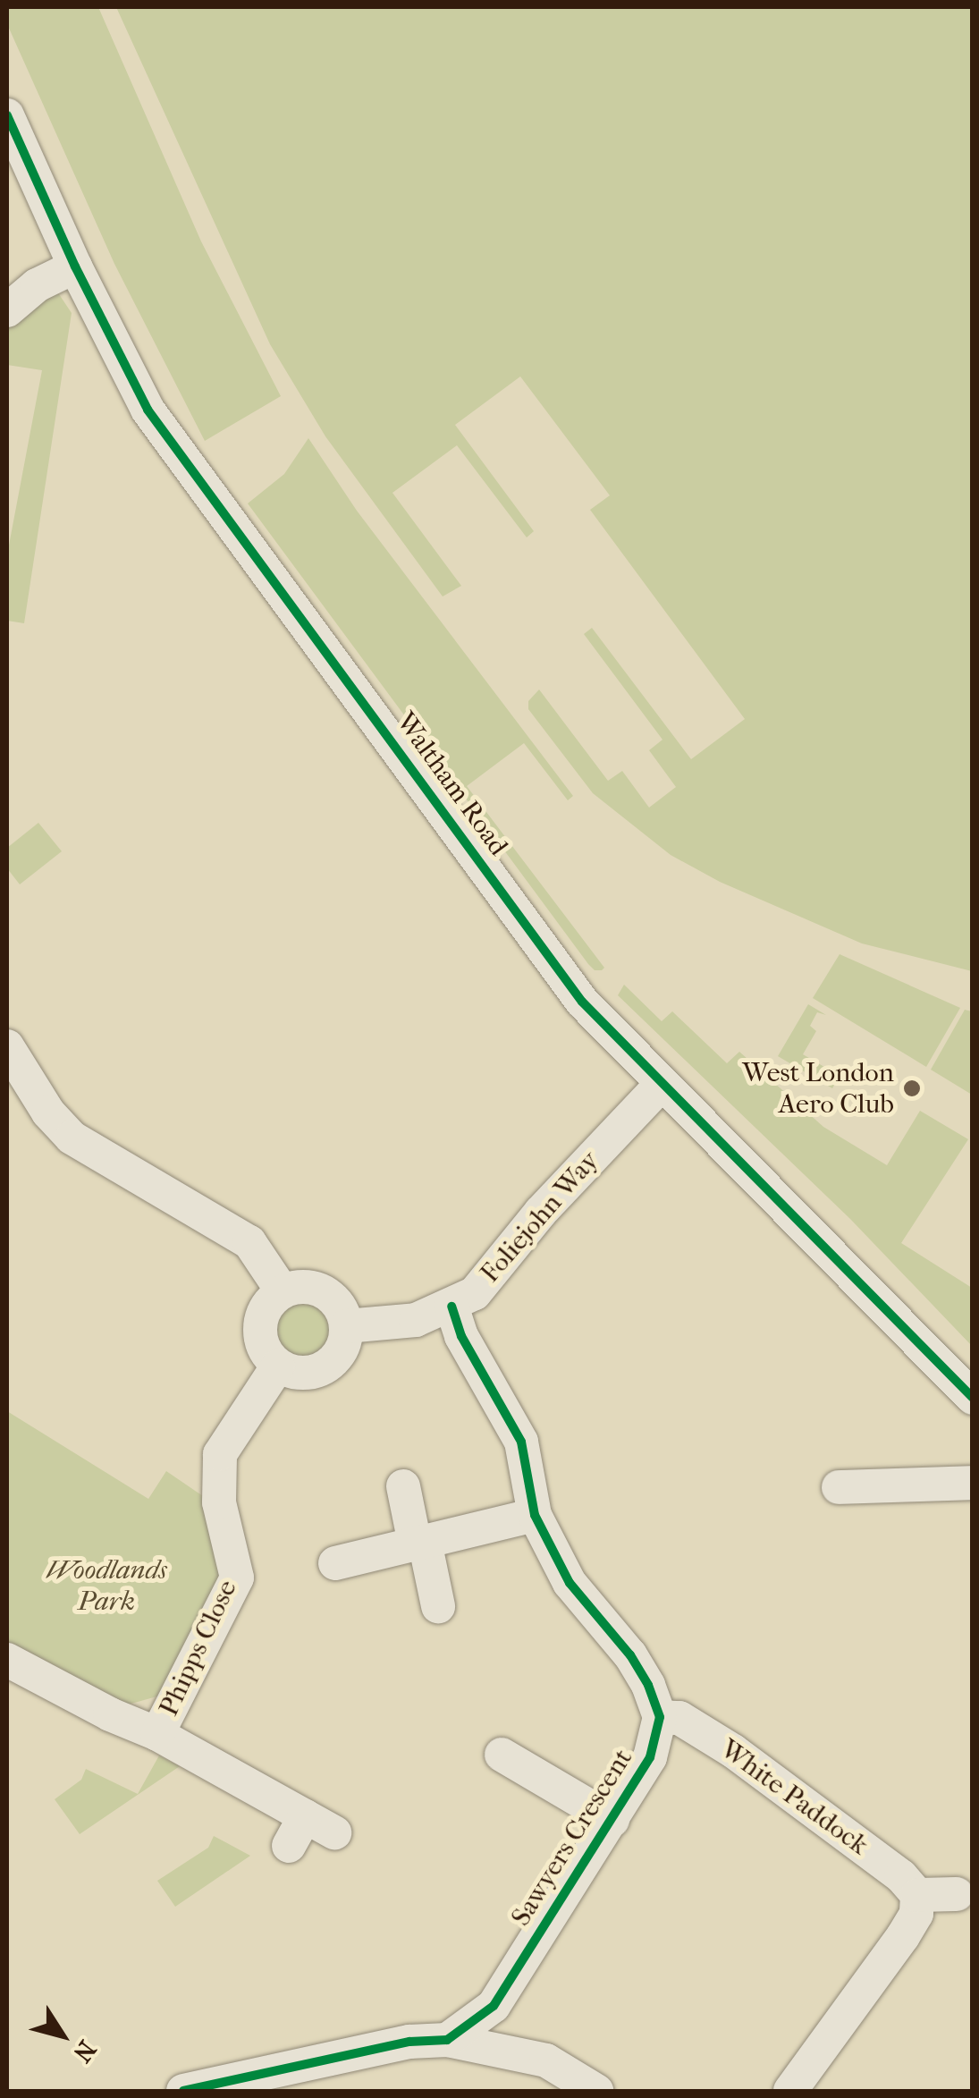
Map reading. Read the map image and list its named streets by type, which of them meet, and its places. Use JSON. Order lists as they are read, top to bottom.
{
  "streets": {
    "street": [
      "Waltham Road",
      "Foliejohn Way",
      "Phipps Close",
      "White Paddock",
      "Sawyers Crescent"
    ]
  },
  "crossings": [
    ["Waltham Road", "Foliejohn Way"],
    ["Foliejohn Way", "Phipps Close"],
    ["White Paddock", "Sawyers Crescent"]
  ],
  "parks": ["Woodlands Park"],
  "places": ["West London Aero Club"],
  "north": "bottom right"
}
